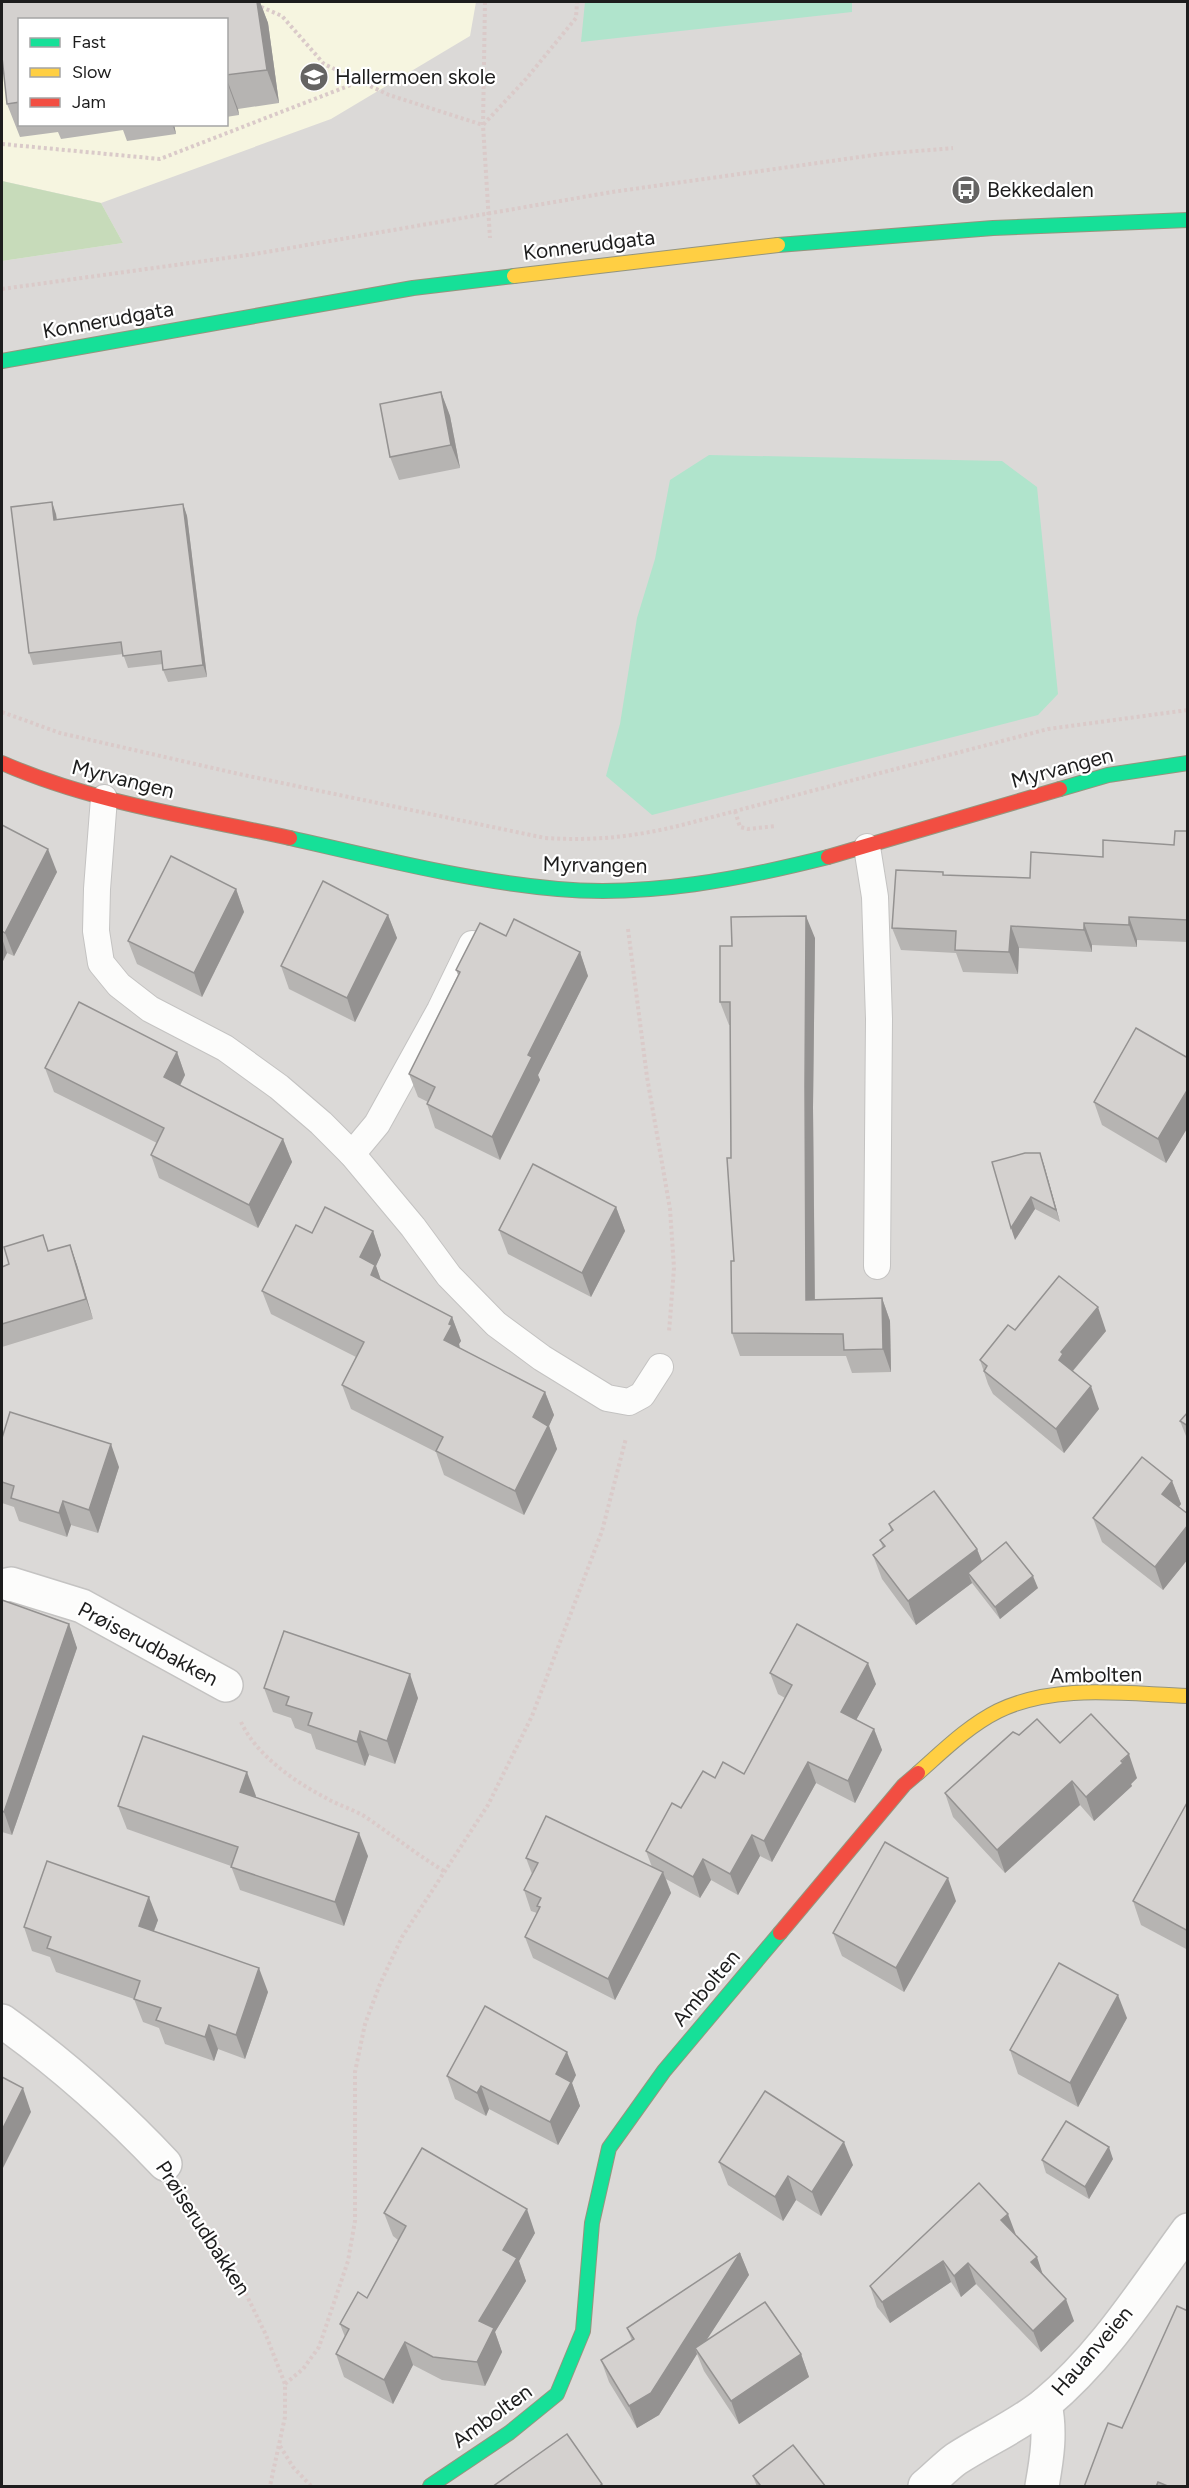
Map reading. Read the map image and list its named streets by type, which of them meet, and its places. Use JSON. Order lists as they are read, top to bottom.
{
  "streets": {
    "street": [
      "Konnerudgata",
      "Myrvangen",
      "Prøiserudbakken",
      "Ambolten",
      "Hauanveien"
    ]
  },
  "places": {
    "school or university": ["Hallermoen skole"],
    "bus stop": ["Bekkedalen"]
  },
  "legend": ["Fast", "Slow", "Jam"]
}
